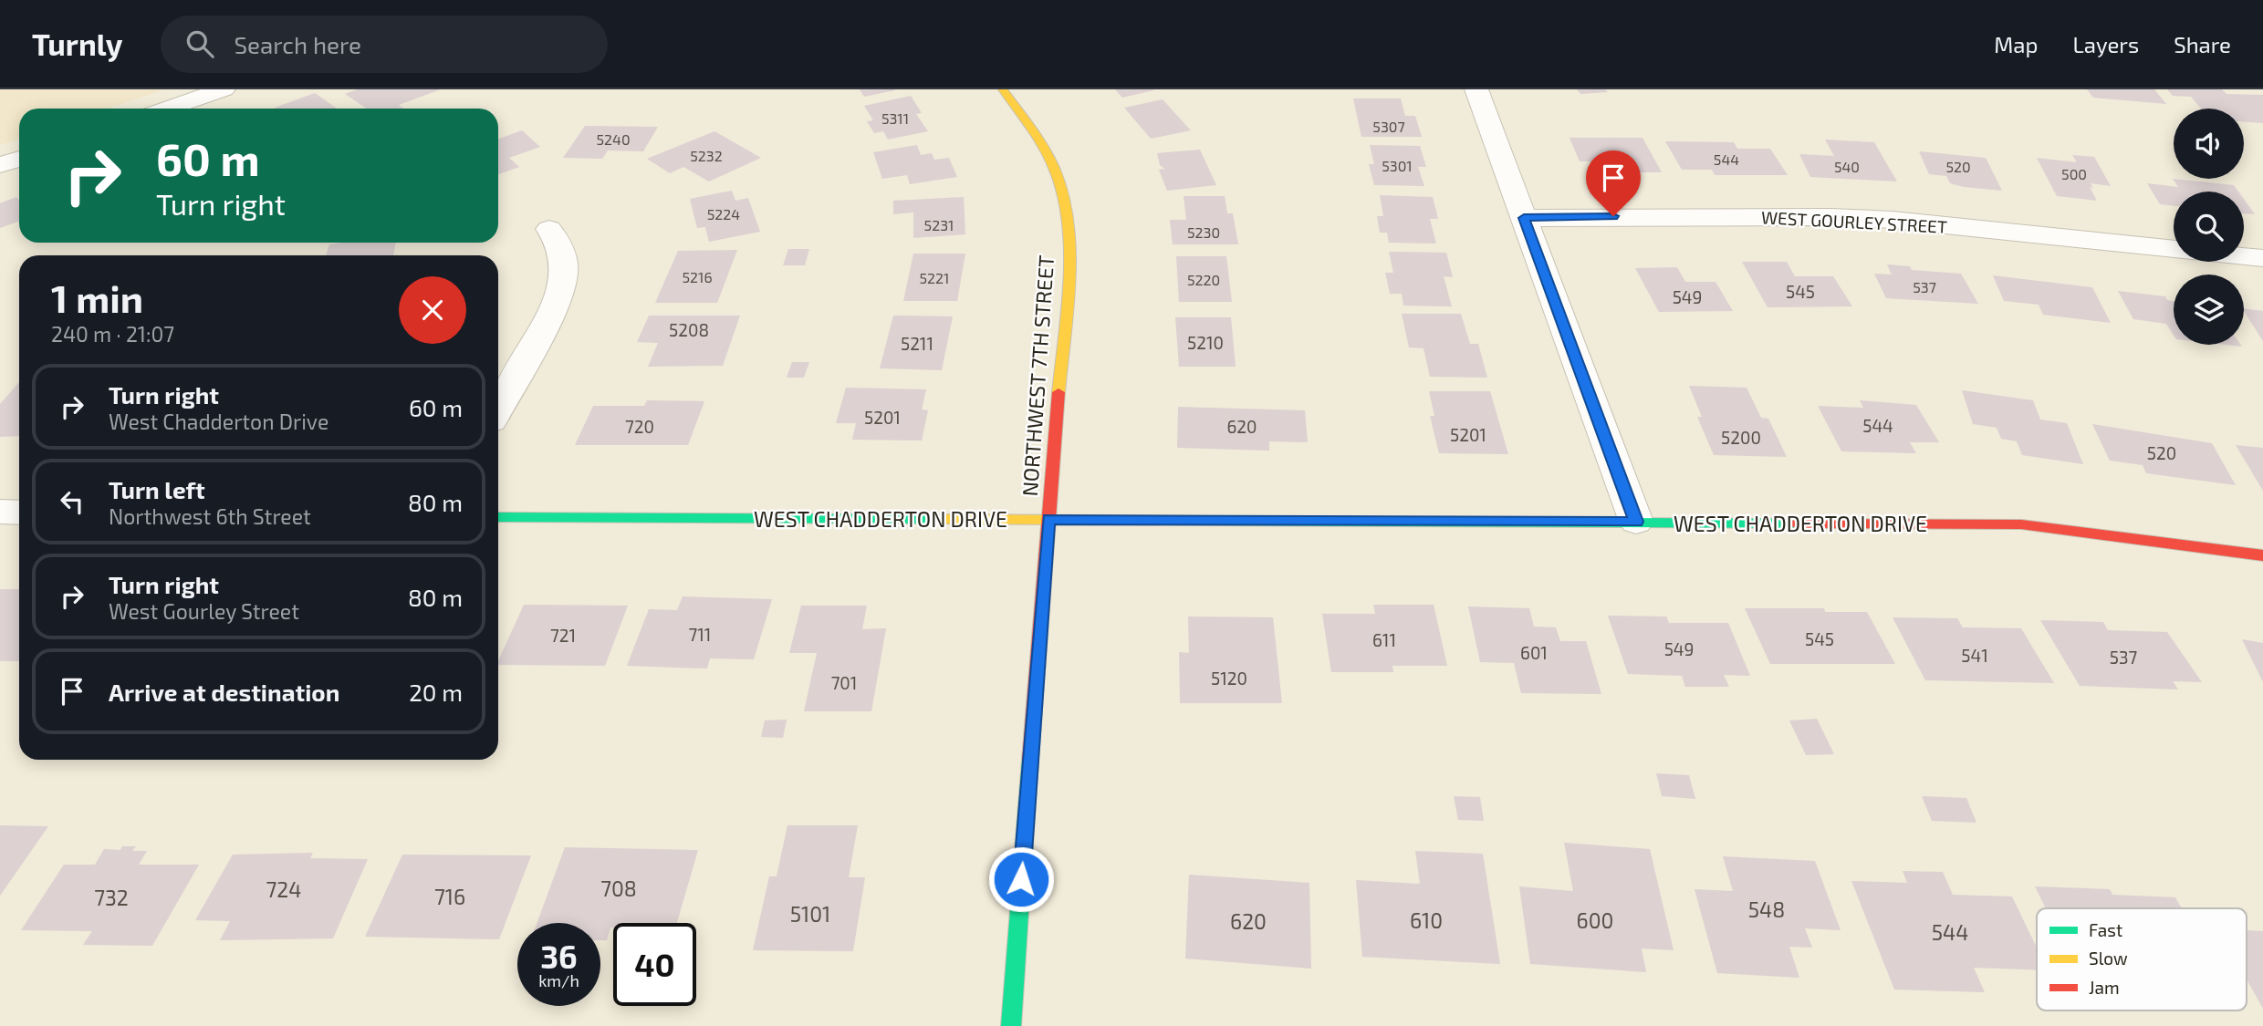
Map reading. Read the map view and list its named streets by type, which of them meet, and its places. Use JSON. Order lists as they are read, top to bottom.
{
  "streets": {
    "street": ["WEST GOURLEY STREET", "NORTHWEST 7TH STREET", "WEST CHADDERTON DRIVE"]
  },
  "crossings": [
    ["NORTHWEST 7TH STREET", "WEST CHADDERTON DRIVE"]
  ],
  "house_numbers": [
    "5311",
    "5307",
    "5240",
    "5232",
    "544",
    "5301",
    "540",
    "520",
    "500",
    "5224",
    "5231",
    "5230",
    "5216",
    "5221",
    "5220",
    "537",
    "545",
    "549",
    "5208",
    "5210",
    "5211",
    "5201",
    "544",
    "720",
    "620",
    "5201",
    "5200",
    "520",
    "711",
    "721",
    "545",
    "611",
    "549",
    "601",
    "541",
    "537",
    "5120",
    "701",
    "708",
    "724",
    "716",
    "732",
    "548",
    "5101",
    "610",
    "600",
    "620",
    "544"
  ],
  "legend": ["Fast", "Slow", "Jam"],
  "page": {
    "header": "Turnly",
    "search": "Search here",
    "nav": ["Map", "Layers", "Share"],
    "turn": ["60 m", "Turn right"],
    "heading": ["1 min", "240 m · 21:07"],
    "list": [
      {
        "name": "Turn right",
        "note": "West Chadderton Drive",
        "value": "60 m"
      },
      {
        "name": "Turn left",
        "note": "Northwest 6th Street",
        "value": "80 m"
      },
      {
        "name": "Turn right",
        "note": "West Gourley Street",
        "value": "80 m"
      },
      {
        "name": "Arrive at destination",
        "value": "20 m"
      }
    ],
    "speed": "36 km/h",
    "limit": "40"
  }
}
